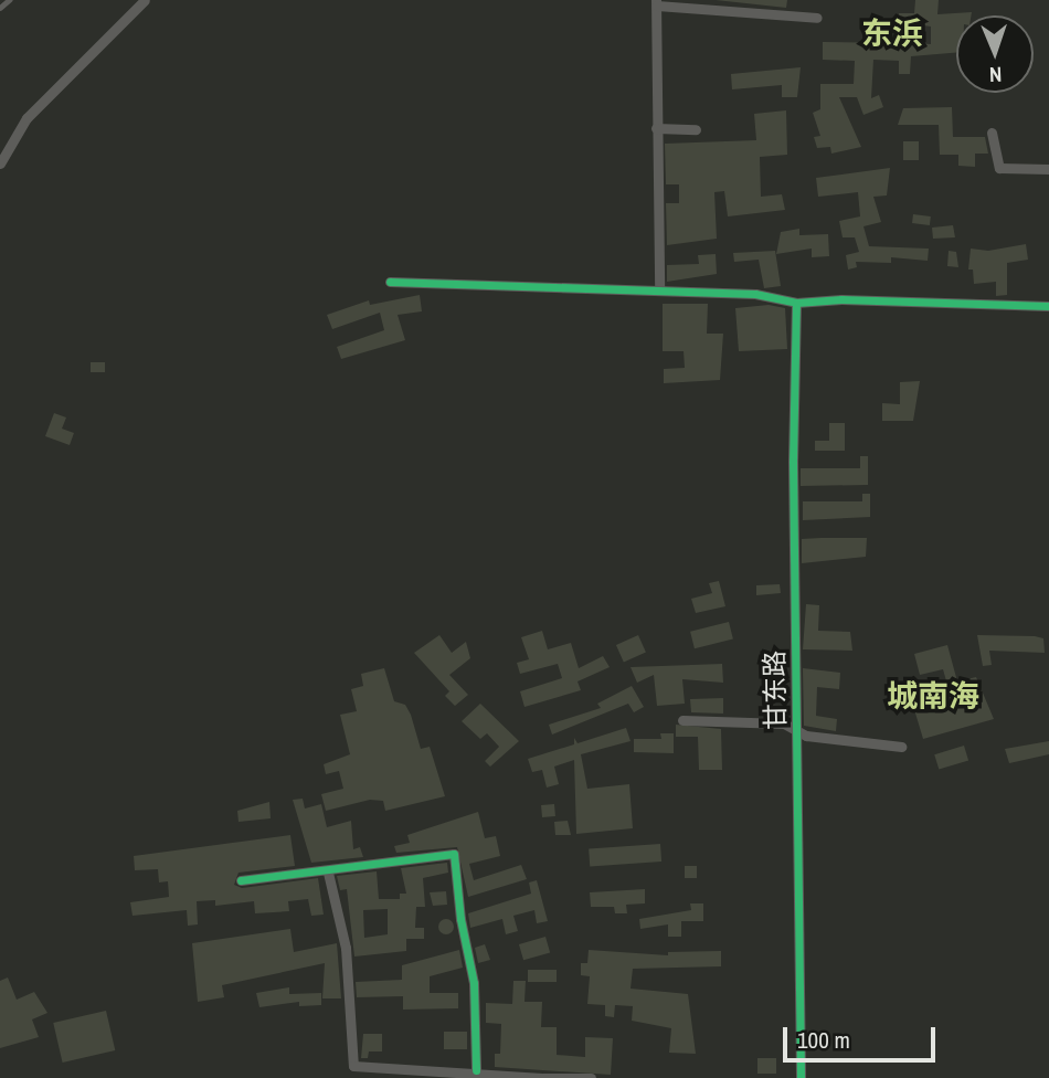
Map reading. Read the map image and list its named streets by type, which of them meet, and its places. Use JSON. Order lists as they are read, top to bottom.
{
  "streets": {
    "street": ["甘东路"]
  },
  "districts": ["东浜", "城南海"],
  "scale_bar": "100 m",
  "north": "bottom"
}
